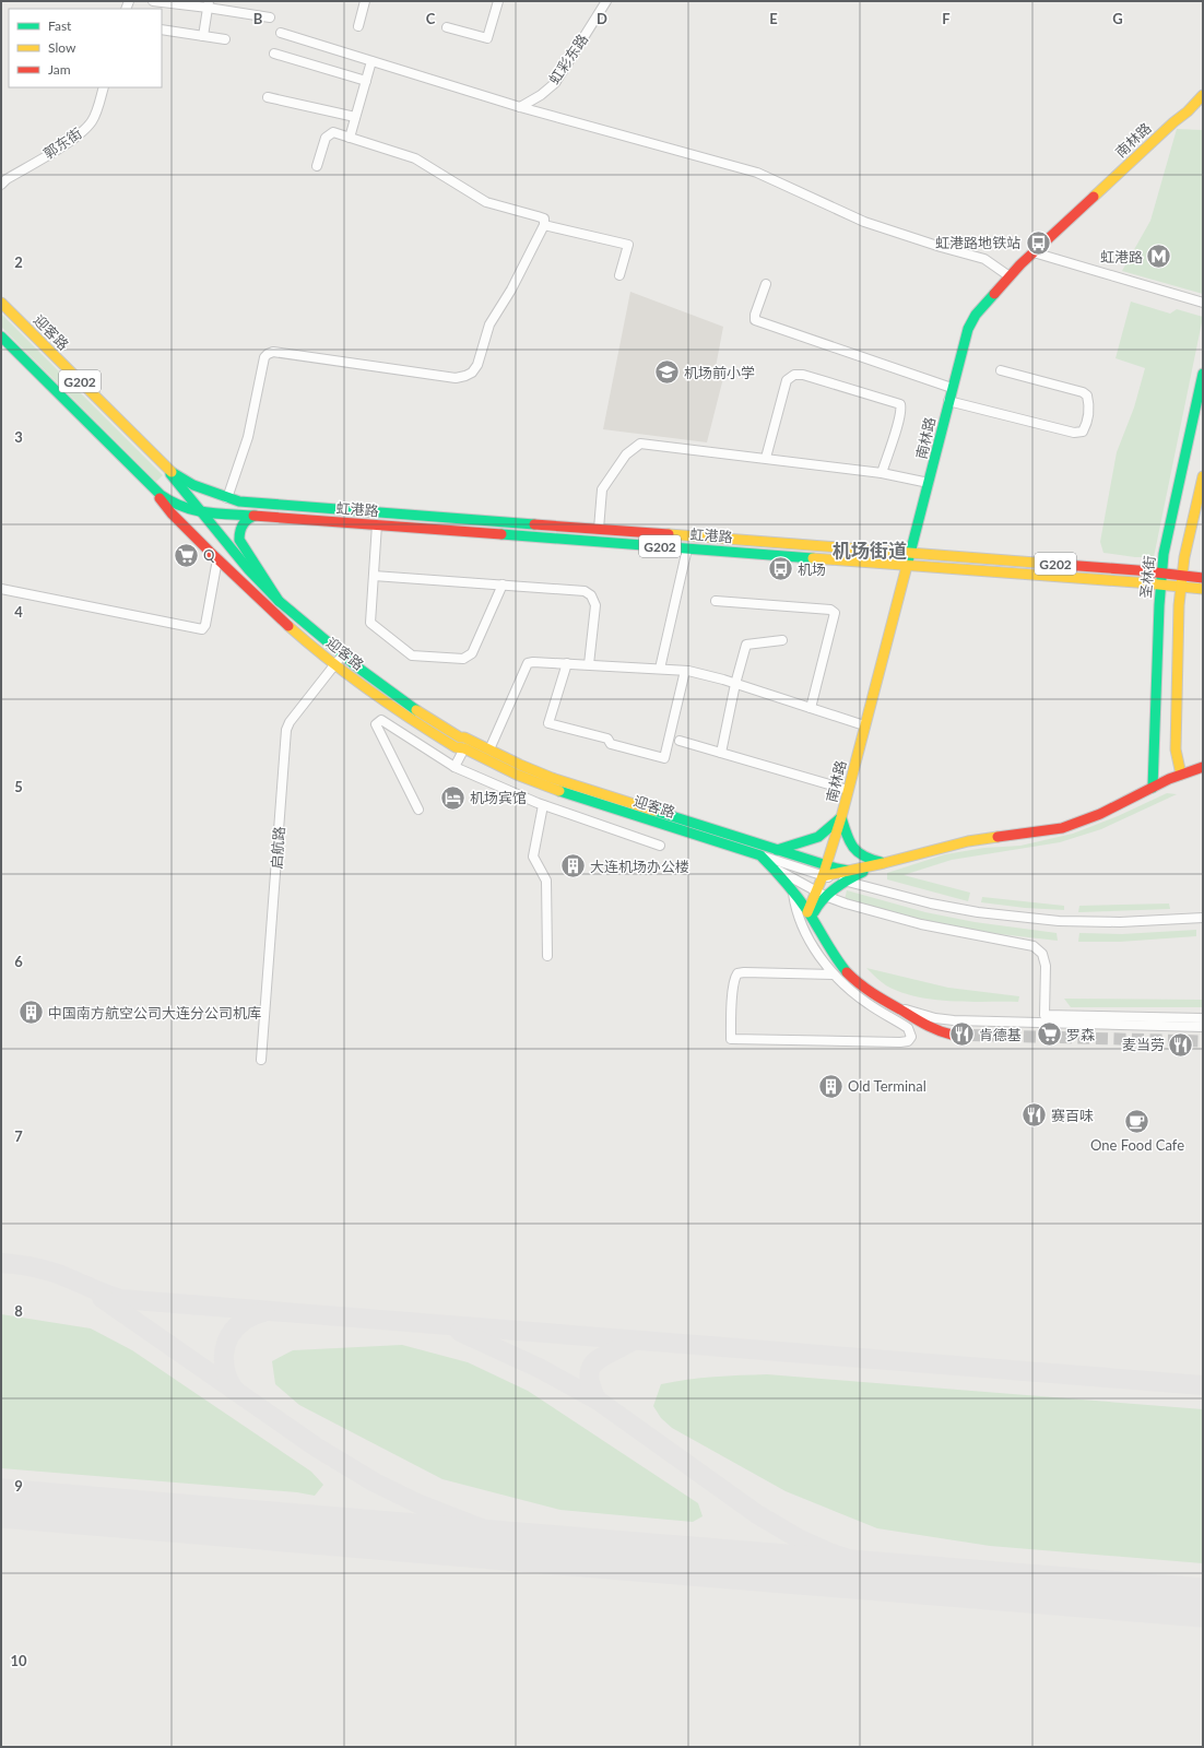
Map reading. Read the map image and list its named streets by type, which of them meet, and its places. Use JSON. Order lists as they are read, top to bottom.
{
  "streets": {
    "main road": [
      "南林路",
      "迎客路",
      "G202",
      "虹港路",
      "圣林街"
    ],
    "street": ["虹彩东路", "郭东街", "启航路"]
  },
  "crossings": [
    ["南林路", "迎客路"],
    ["南林路", "虹港路"],
    ["迎客路", "虹港路"],
    ["迎客路", "启航路"],
    ["虹港路", "圣林街"]
  ],
  "districts": ["机场街道"],
  "places": {
    "bus stop": ["虹港路地铁站", "机场"],
    "metro station": ["虹港路"],
    "school or university": ["机场前小学"],
    "supermarket": ["Q", "罗森"],
    "hotel": ["机场宾馆"],
    "building": ["大连机场办公楼", "中国南方航空公司大连分公司机库", "Old Terminal"],
    "restaurant": ["肯德基", "麦当劳", "赛百味"],
    "cafe": ["One Food Cafe"]
  },
  "legend": ["Fast", "Slow", "Jam"],
  "grid": {
    "columns": [
      "B",
      "C",
      "D",
      "E",
      "F",
      "G"
    ],
    "rows": [
      "2",
      "3",
      "4",
      "5",
      "6",
      "7",
      "8",
      "9",
      "10"
    ]
  }
}
